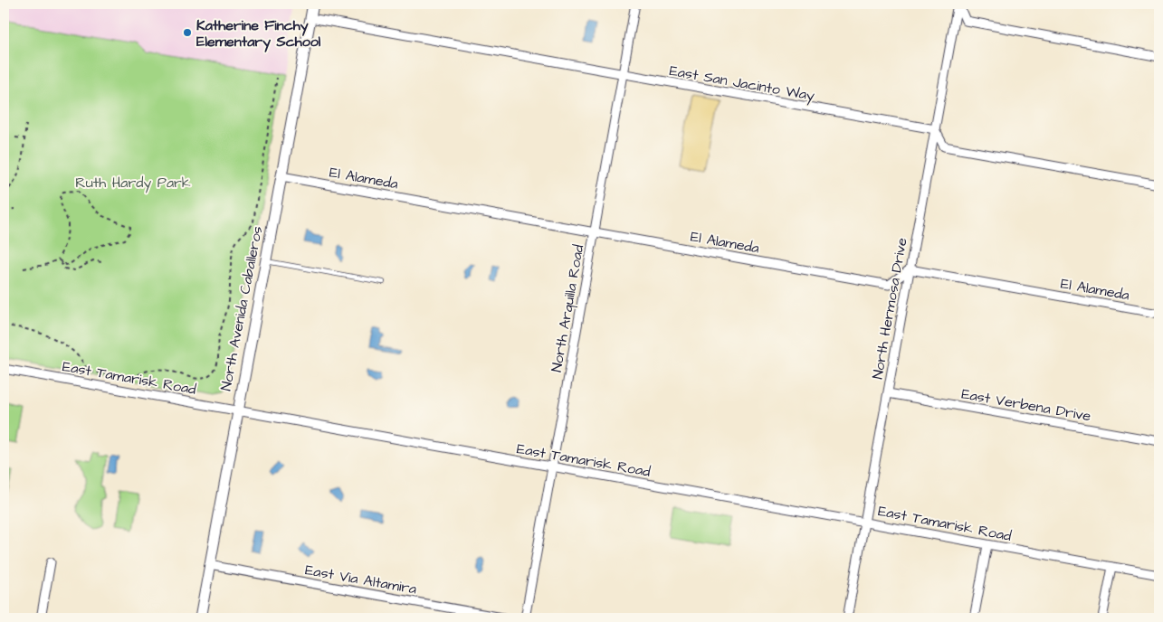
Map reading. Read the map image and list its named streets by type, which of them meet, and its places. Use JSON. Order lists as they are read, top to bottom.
{
  "streets": {
    "street": [
      "East San Jacinto Way",
      "El Alameda",
      "North Avenida Caballeros",
      "North Arquilla Road",
      "North Hermosa Drive",
      "East Tamarisk Road",
      "East Verbena Drive",
      "East Via Altamira"
    ]
  },
  "crossings": [
    ["East San Jacinto Way", "North Avenida Caballeros"],
    ["East San Jacinto Way", "North Arquilla Road"],
    ["East San Jacinto Way", "North Hermosa Drive"],
    ["El Alameda", "North Avenida Caballeros"],
    ["El Alameda", "North Arquilla Road"],
    ["El Alameda", "North Hermosa Drive"],
    ["North Avenida Caballeros", "East Tamarisk Road"],
    ["North Avenida Caballeros", "East Via Altamira"],
    ["North Arquilla Road", "East Tamarisk Road"],
    ["North Hermosa Drive", "East Tamarisk Road"],
    ["North Hermosa Drive", "East Verbena Drive"]
  ],
  "parks": ["Ruth Hardy Park"],
  "places": ["Katherine Finchy Elementary School"]
}
